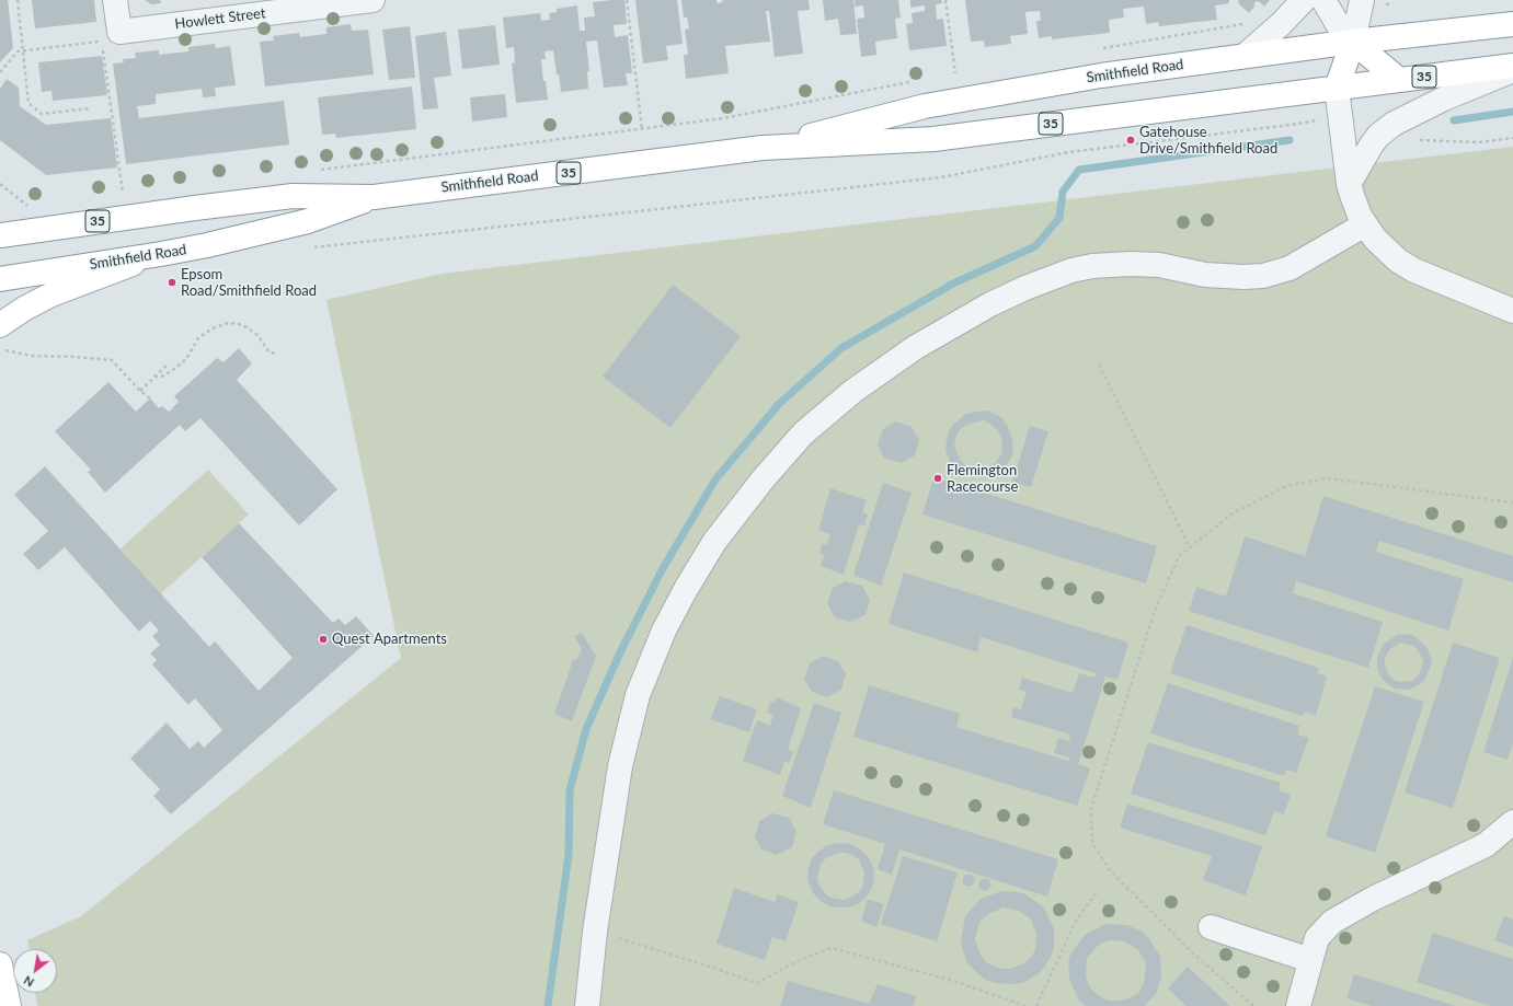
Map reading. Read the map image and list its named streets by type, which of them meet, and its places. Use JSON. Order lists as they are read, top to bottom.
{
  "streets": {
    "main road": ["Smithfield Road", "35"],
    "street": ["Howlett Street"]
  },
  "places": [
    "Gatehouse Drive/Smithfield Road",
    "Epsom Road/Smithfield Road",
    "Flemington Racecourse",
    "Quest Apartments"
  ],
  "north": "bottom left"
}
